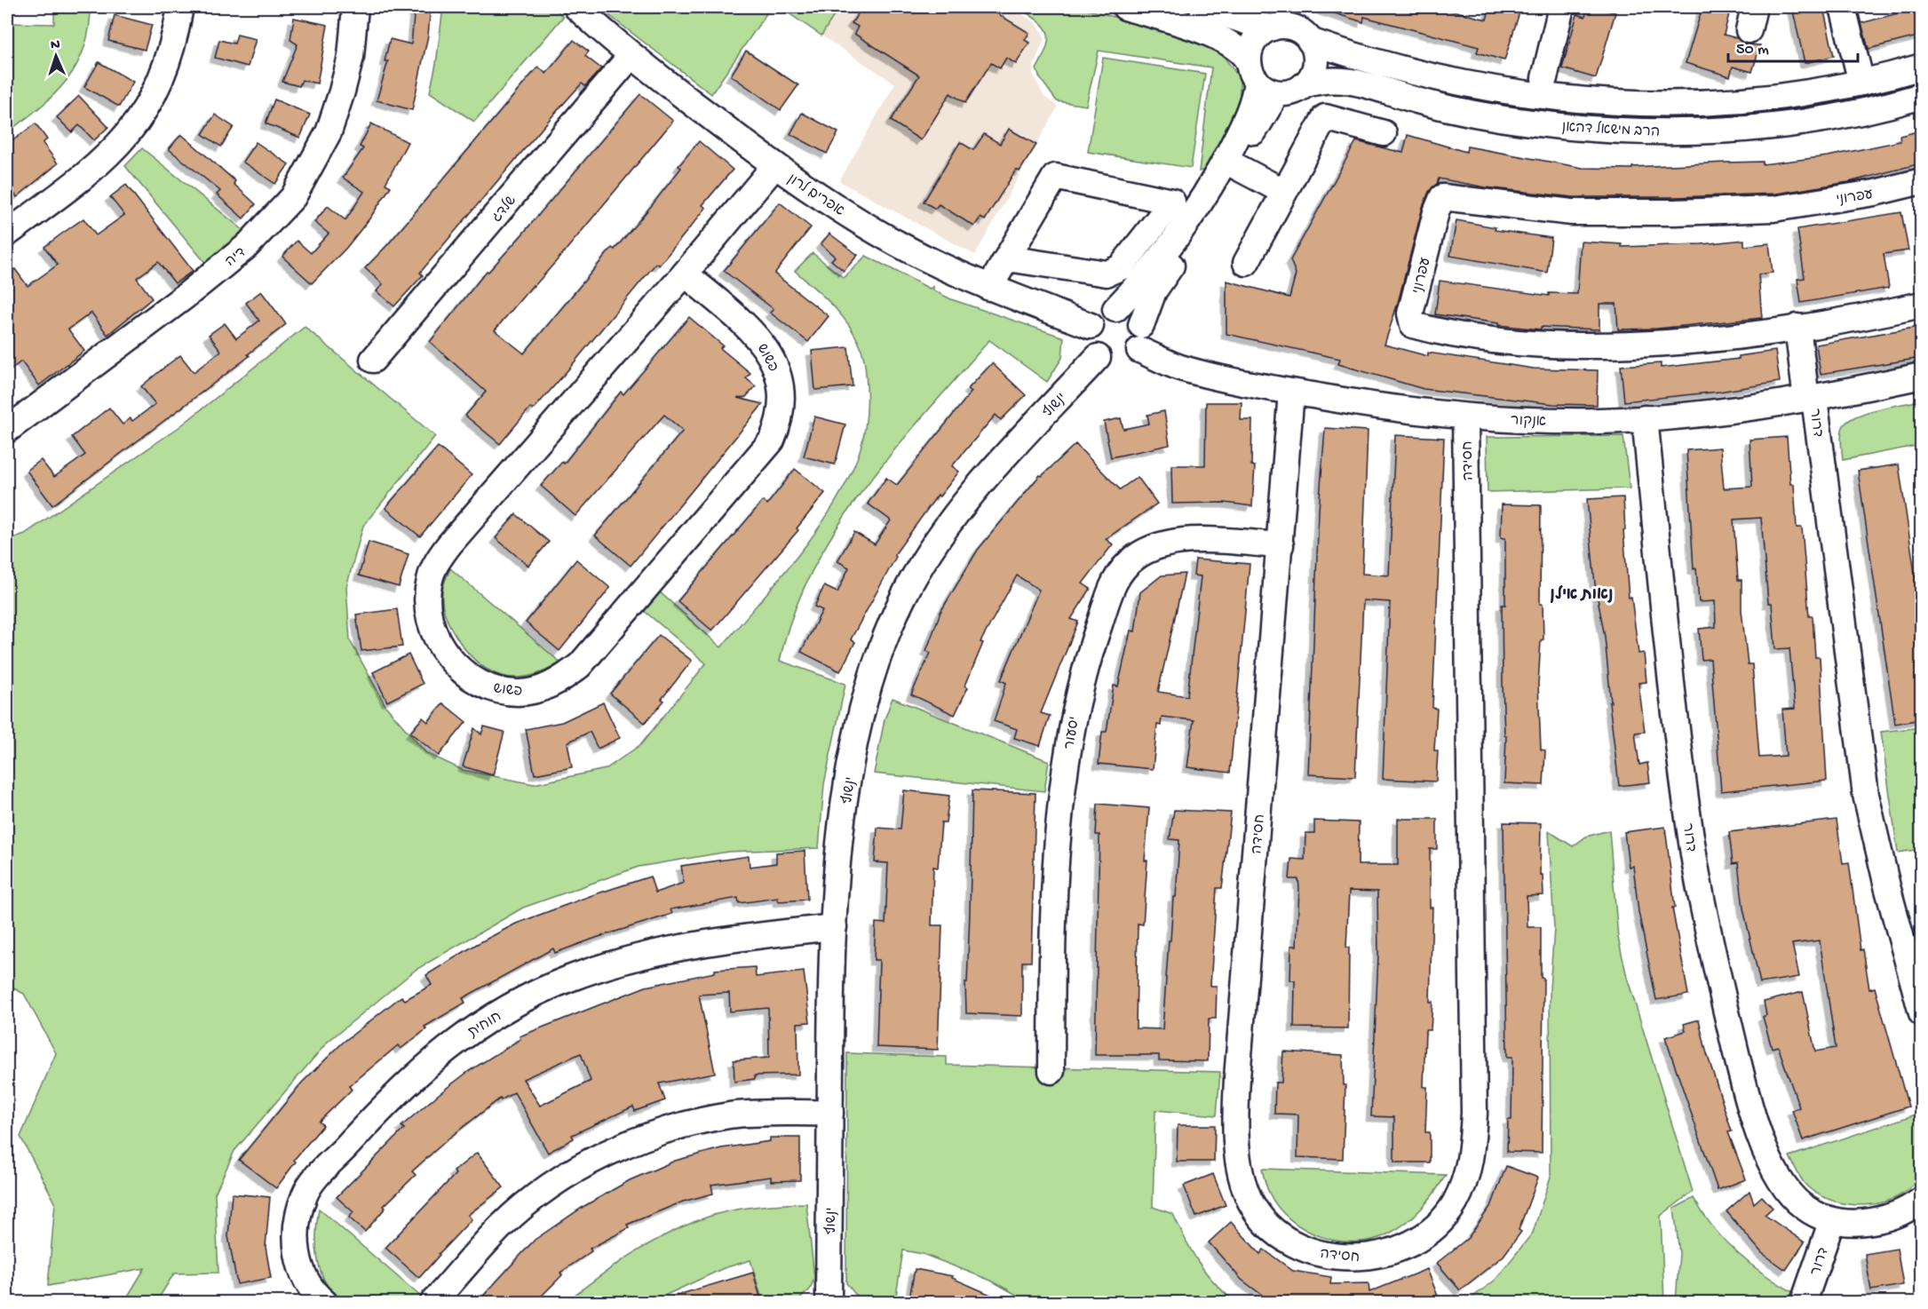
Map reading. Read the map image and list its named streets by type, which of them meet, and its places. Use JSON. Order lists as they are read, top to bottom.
{
  "streets": {
    "street": [
      "הרב מישאל דהאן",
      "אפרים לרון",
      "עפרוני",
      "שלדג",
      "דיה",
      "פשוש",
      "ינשוף",
      "אנקור",
      "דרור",
      "חסידה",
      "יסעור",
      "חוחית"
    ]
  },
  "crossings": [
    ["אפרים לרון", "שלדג"],
    ["אפרים לרון", "פשוש"],
    ["אפרים לרון", "ינשוף"],
    ["אפרים לרון", "אנקור"],
    ["עפרוני", "דרור"],
    ["ינשוף", "אנקור"],
    ["ינשוף", "חוחית"],
    ["אנקור", "דרור"],
    ["אנקור", "חסידה"],
    ["חסידה", "יסעור"]
  ],
  "districts": ["נאות אילן"],
  "scale_bar": "50 m",
  "north": "top"
}
